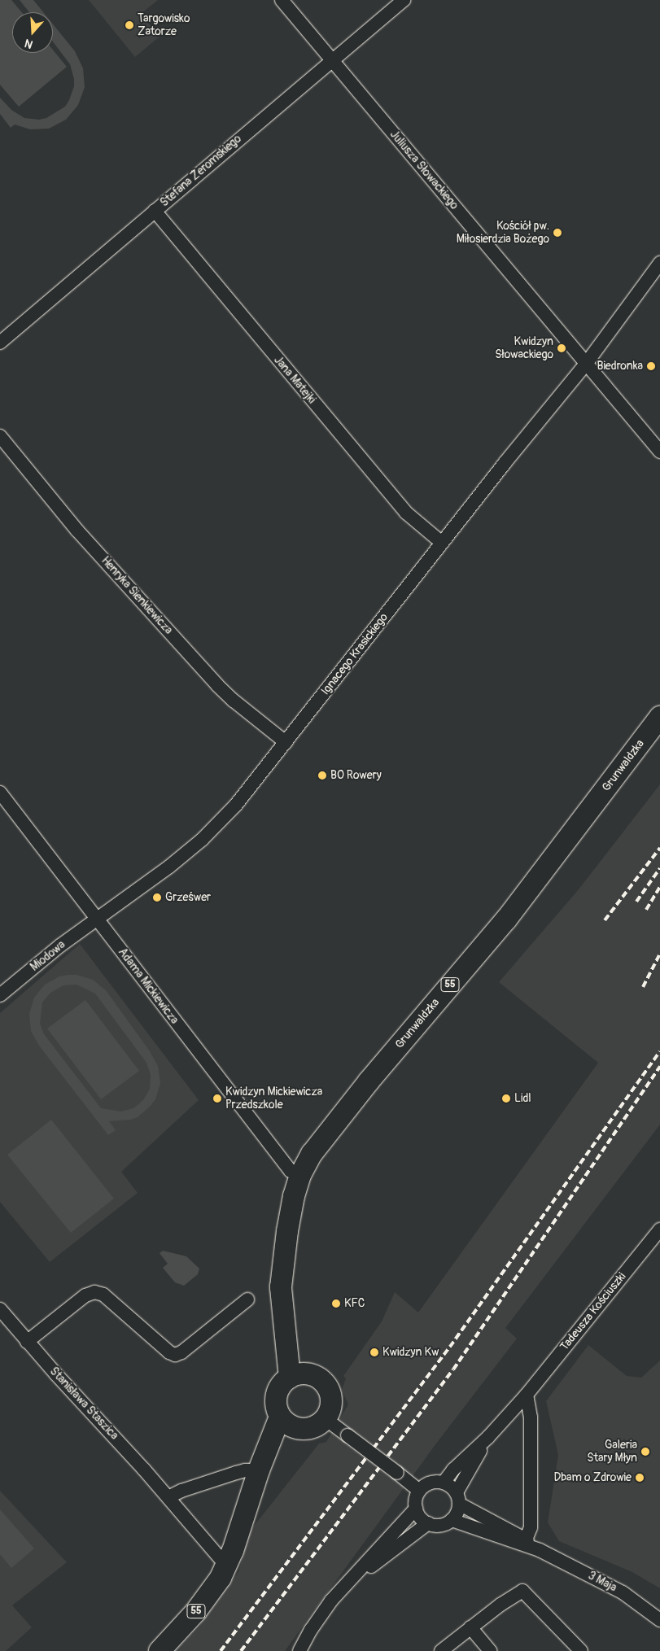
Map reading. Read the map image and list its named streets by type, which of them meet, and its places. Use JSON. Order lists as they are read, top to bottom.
{
  "streets": {
    "main road": ["Grunwaldzka", "55"],
    "street": [
      "Juliusza Słowackiego",
      "Stefana Żeromskiego",
      "Jana Matejki",
      "Henryka Sienkiewicza",
      "Ignacego Krasickiego",
      "Miodowa",
      "Adama Mickiewicza",
      "Tadeusza Kościuszki",
      "Stanisława Staszica",
      "3 Maja"
    ]
  },
  "crossings": [
    ["Juliusza Słowackiego", "Stefana Żeromskiego"],
    ["Juliusza Słowackiego", "Ignacego Krasickiego"],
    ["Stefana Żeromskiego", "Jana Matejki"],
    ["Jana Matejki", "Ignacego Krasickiego"],
    ["Henryka Sienkiewicza", "Ignacego Krasickiego"],
    ["Ignacego Krasickiego", "Miodowa"],
    ["Ignacego Krasickiego", "Adama Mickiewicza"],
    ["Grunwaldzka", "55"],
    ["Grunwaldzka", "Adama Mickiewicza"],
    ["Miodowa", "Adama Mickiewicza"],
    ["55", "Stanisława Staszica"],
    ["Tadeusza Kościuszki", "3 Maja"]
  ],
  "places": [
    "Targowisko Zatorze",
    "Kościół pw. Miłosierdzia Bożego",
    "Kwidzyn Słowackiego",
    "Biedronka",
    "BO Rowery",
    "Grześwer",
    "Kwidzyn Mickiewicza Przedszkole",
    "Lidl",
    "KFC",
    "Kwidzyn Kw",
    "Galeria Stary Młyn",
    "Dbam o Zdrowie"
  ],
  "north": "bottom"
}
